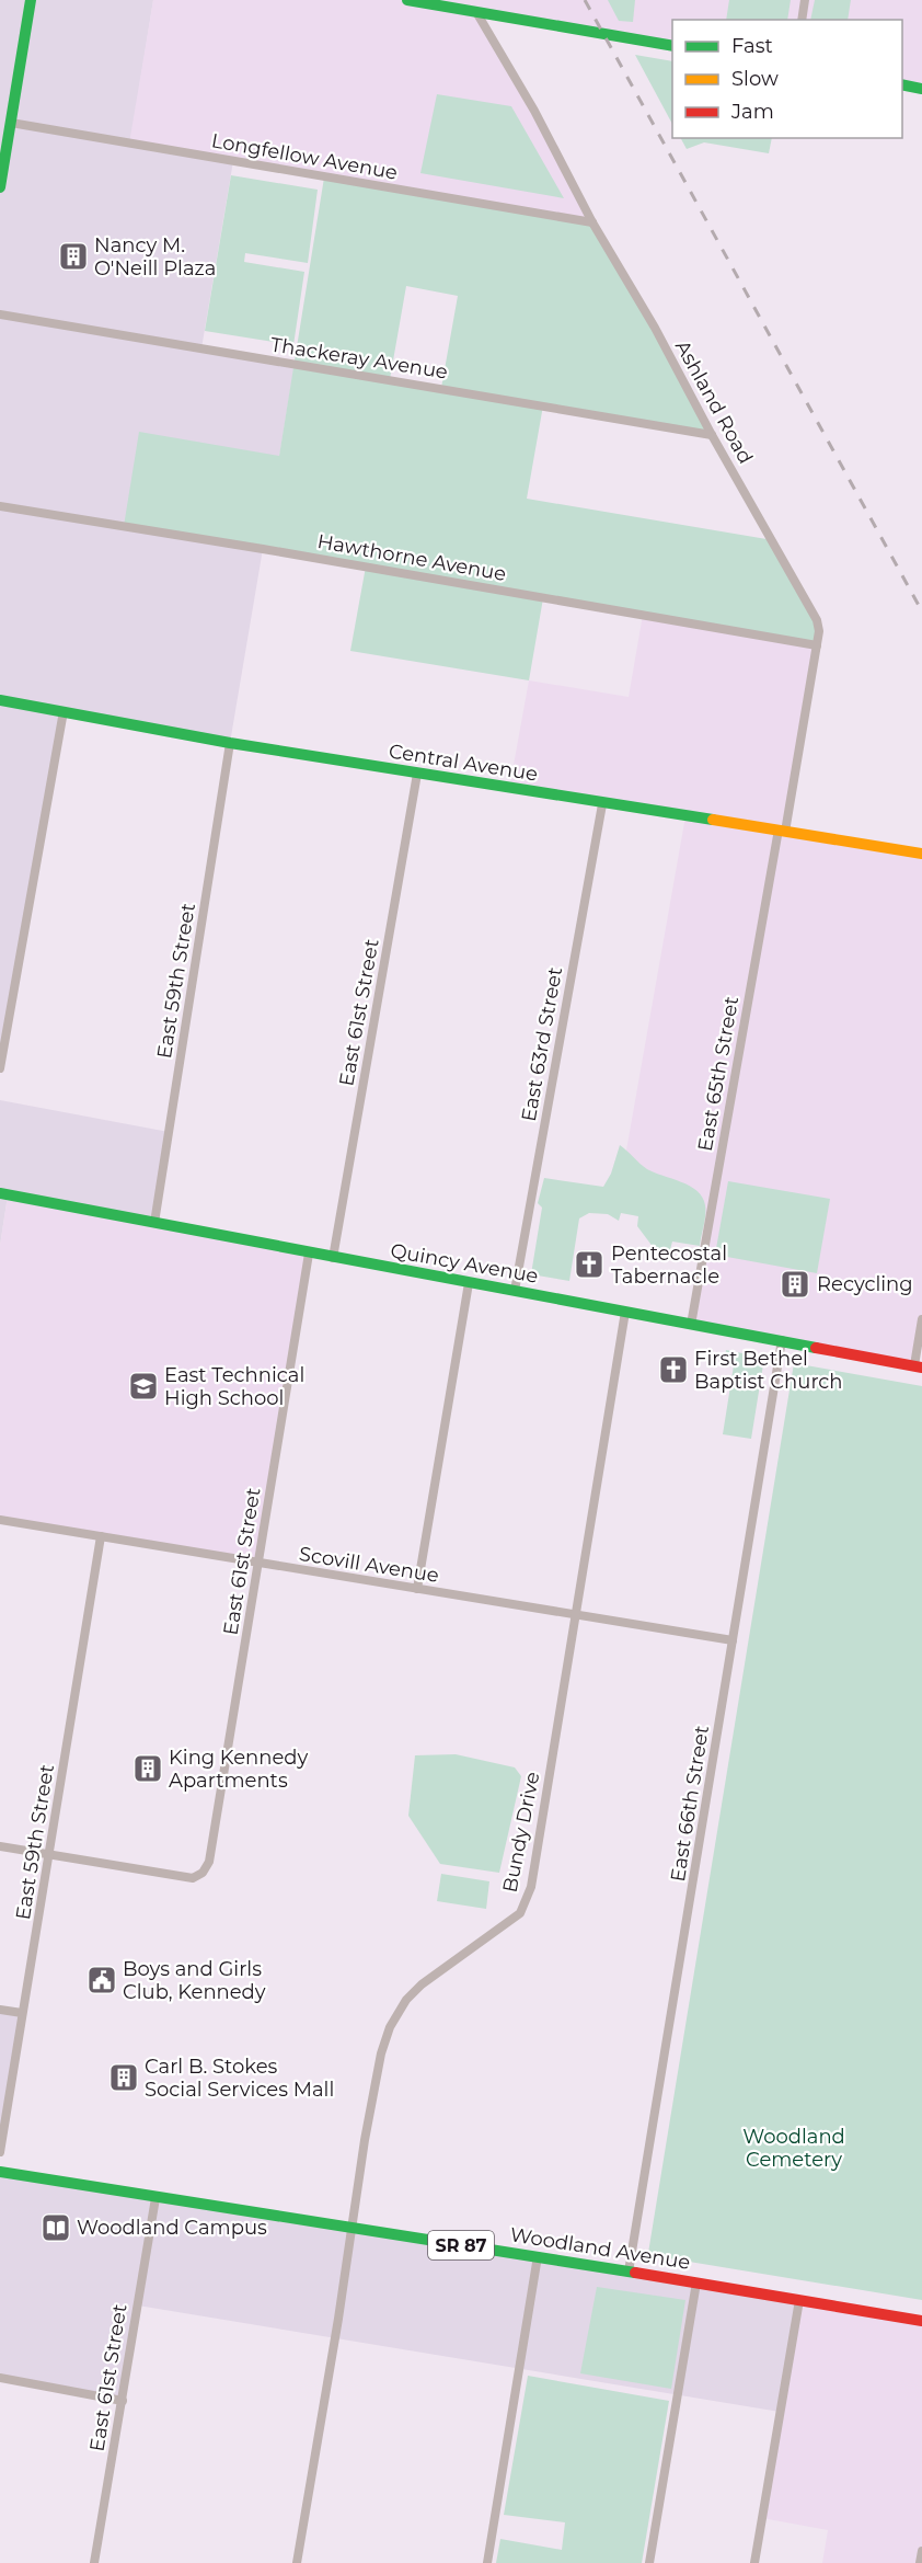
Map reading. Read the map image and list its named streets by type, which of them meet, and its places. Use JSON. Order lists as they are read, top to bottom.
{
  "streets": {
    "street": [
      "Longfellow Avenue",
      "Thackeray Avenue",
      "Ashland Road",
      "Hawthorne Avenue",
      "Central Avenue",
      "East 59th Street",
      "East 61st Street",
      "East 63rd Street",
      "East 65th Street",
      "Quincy Avenue",
      "Scovill Avenue",
      "East 66th Street",
      "Bundy Drive",
      "SR 87",
      "Woodland Avenue"
    ]
  },
  "crossings": [
    ["Longfellow Avenue", "Ashland Road"],
    ["Thackeray Avenue", "Ashland Road"],
    ["Ashland Road", "Hawthorne Avenue"],
    ["Ashland Road", "Central Avenue"],
    ["Ashland Road", "East 65th Street"],
    ["Central Avenue", "East 59th Street"],
    ["Central Avenue", "East 61st Street"],
    ["Central Avenue", "East 63rd Street"],
    ["Central Avenue", "East 65th Street"],
    ["East 59th Street", "East 61st Street"],
    ["East 59th Street", "Quincy Avenue"],
    ["East 59th Street", "Scovill Avenue"],
    ["East 61st Street", "Quincy Avenue"],
    ["East 61st Street", "Scovill Avenue"],
    ["East 61st Street", "Woodland Avenue"],
    ["East 63rd Street", "Quincy Avenue"],
    ["East 65th Street", "Quincy Avenue"],
    ["Quincy Avenue", "East 66th Street"],
    ["Quincy Avenue", "Bundy Drive"],
    ["Scovill Avenue", "East 66th Street"],
    ["Scovill Avenue", "Bundy Drive"],
    ["East 66th Street", "Woodland Avenue"],
    ["Bundy Drive", "Woodland Avenue"]
  ],
  "parks": ["Woodland Cemetery"],
  "places": {
    "building": [
      "Nancy M. O'Neill Plaza",
      "Recycling",
      "King Kennedy Apartments",
      "Carl B. Stokes Social Services Mall"
    ],
    "church": ["Pentecostal Tabernacle", "First Bethel Baptist Church"],
    "school or university": ["East Technical High School"],
    "public building": ["Boys and Girls Club, Kennedy"],
    "library": ["Woodland Campus"]
  },
  "legend": ["Fast", "Slow", "Jam"]
}
